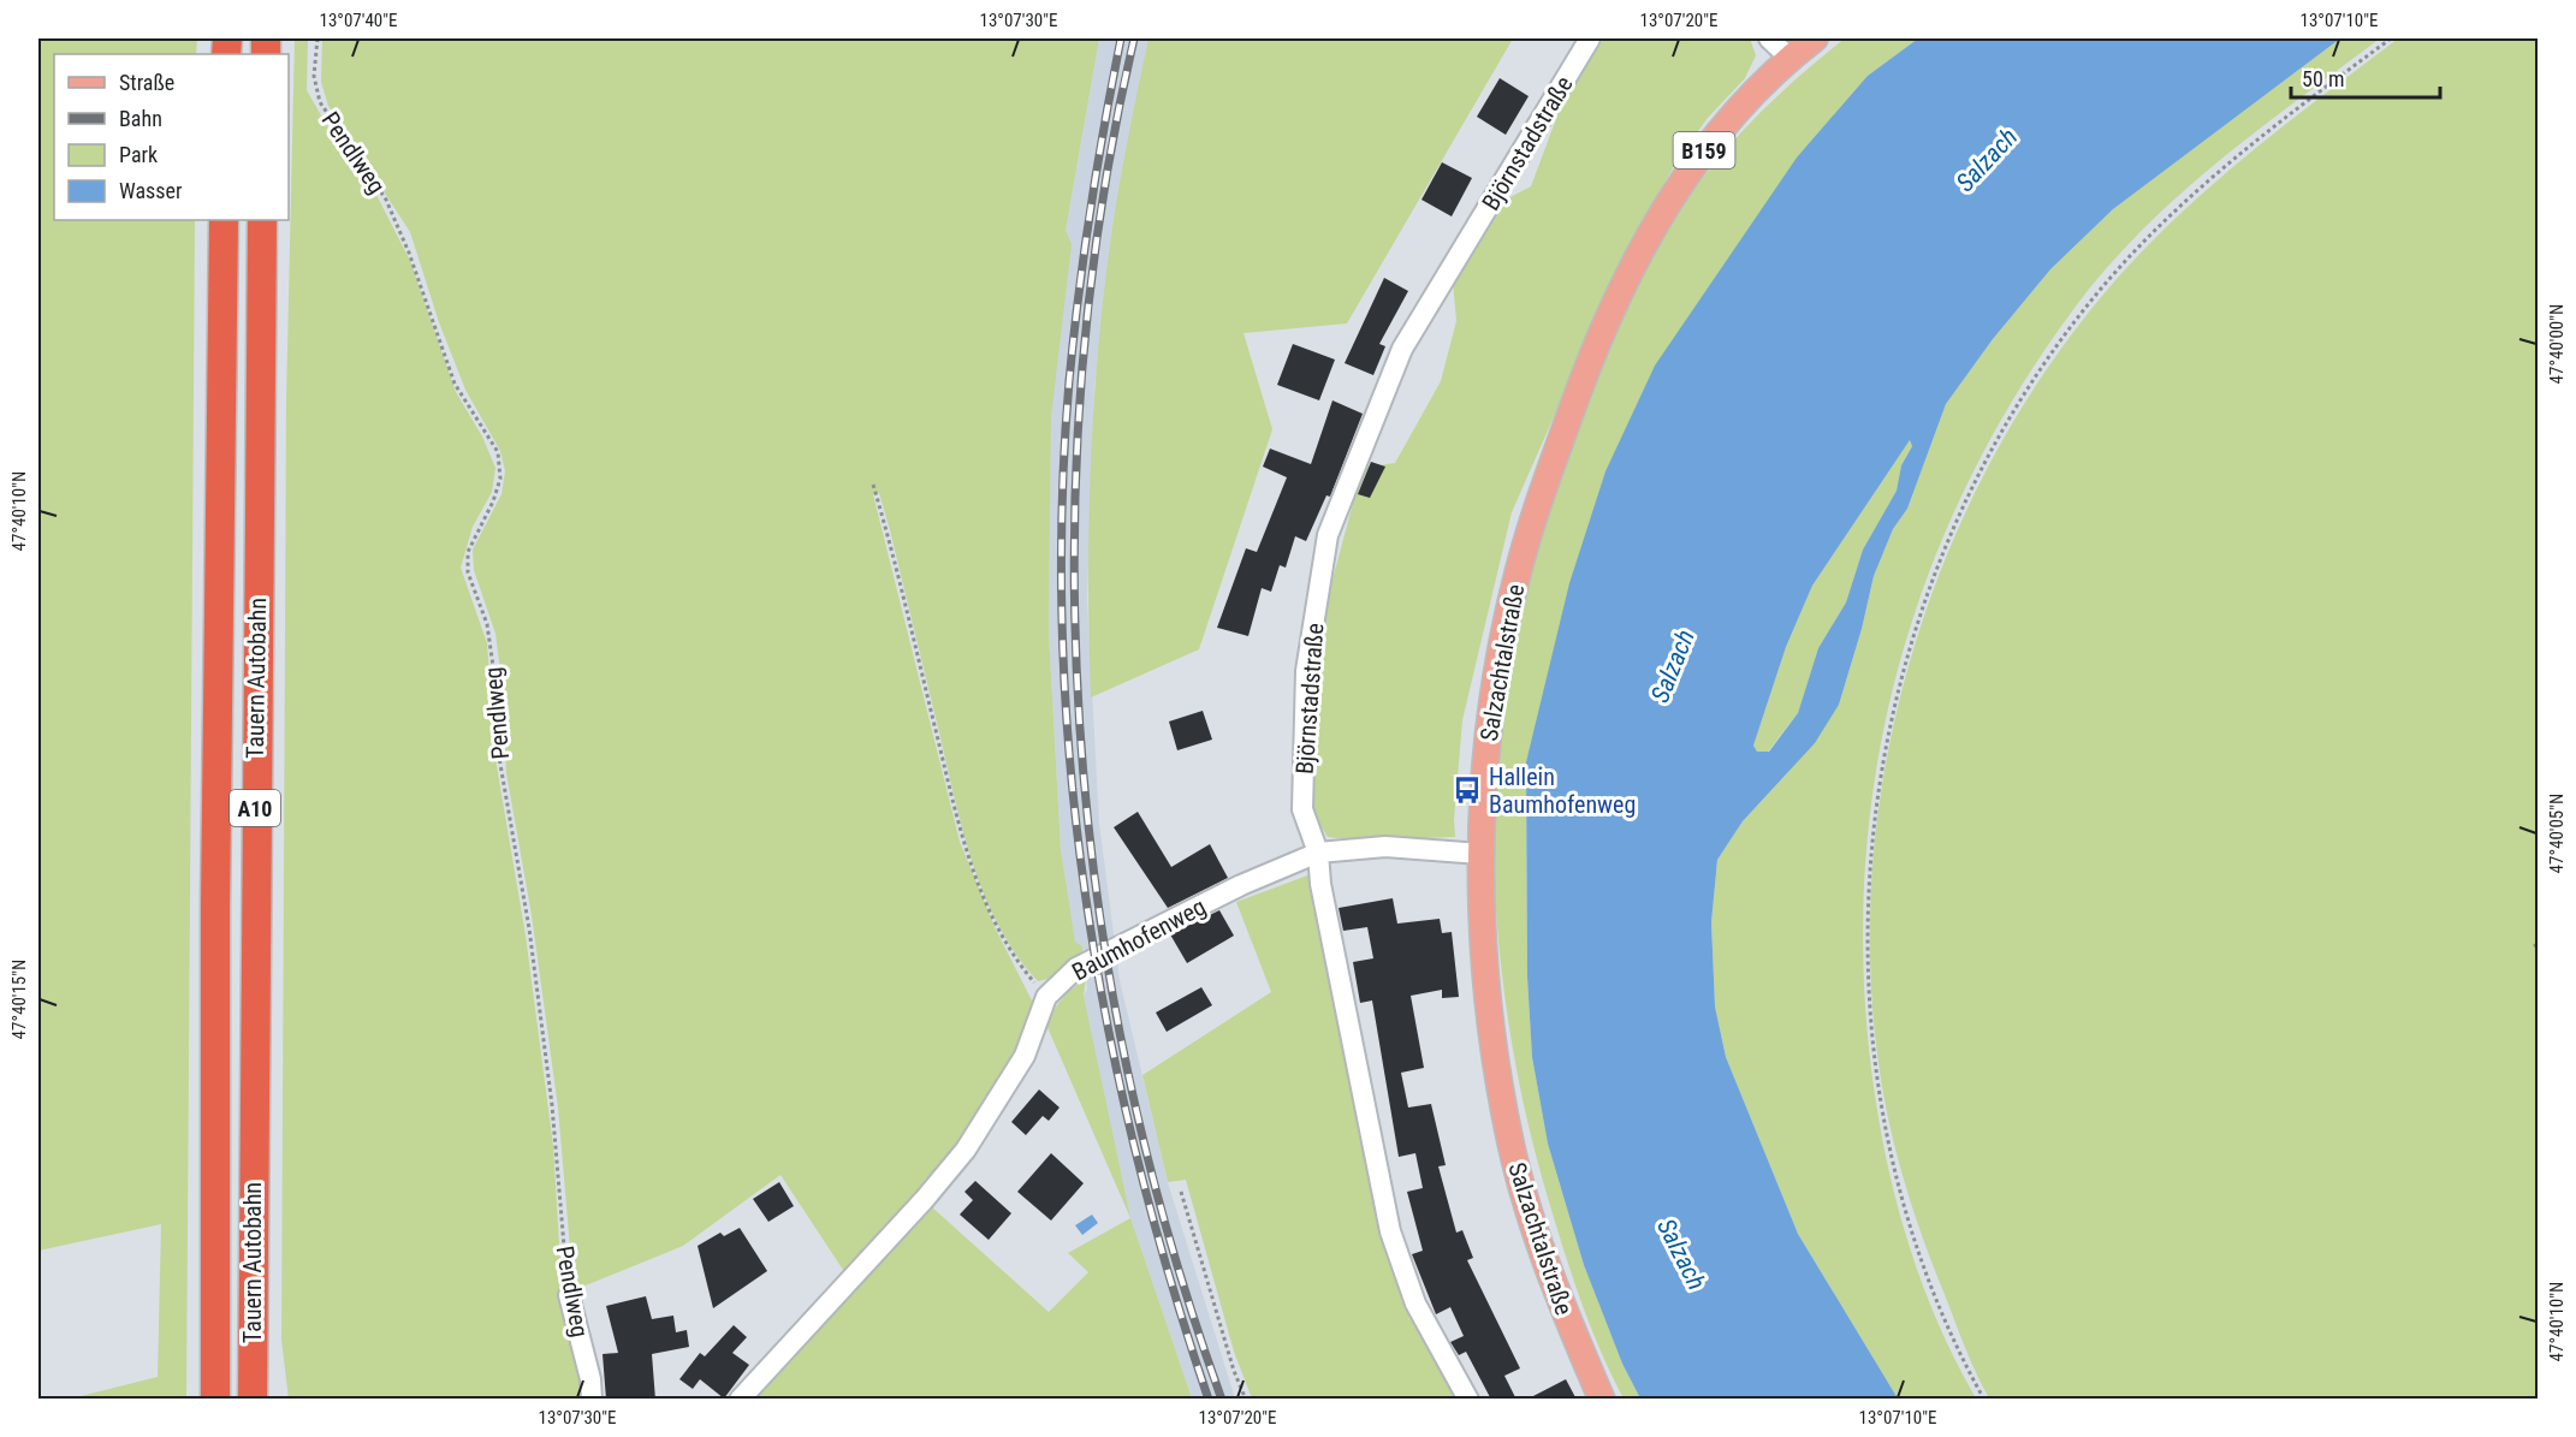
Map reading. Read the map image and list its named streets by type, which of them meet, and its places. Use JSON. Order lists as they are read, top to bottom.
{
  "streets": {
    "highway": ["Tauern Autobahn", "A10"],
    "main road": ["B159", "Salzachtalstraße"],
    "street": ["Björnstadstraße", "Pendlweg", "Baumhofenweg"]
  },
  "crossings": [
    ["Björnstadstraße", "Baumhofenweg"],
    ["Salzachtalstraße", "Baumhofenweg"]
  ],
  "water": ["Salzach"],
  "places": {
    "bus stop": ["Hallein Baumhofenweg"]
  },
  "legend": [
    "Straße",
    "Bahn",
    "Park",
    "Wasser"
  ],
  "scale_bar": "50 m",
  "coordinates": [
    "13°07'40\"E",
    "13°07'30\"E",
    "13°07'20\"E",
    "13°07'10\"E",
    "47°40'00\"N",
    "47°40'10\"N",
    "47°40'05\"N",
    "47°40'15\"N"
  ]
}
